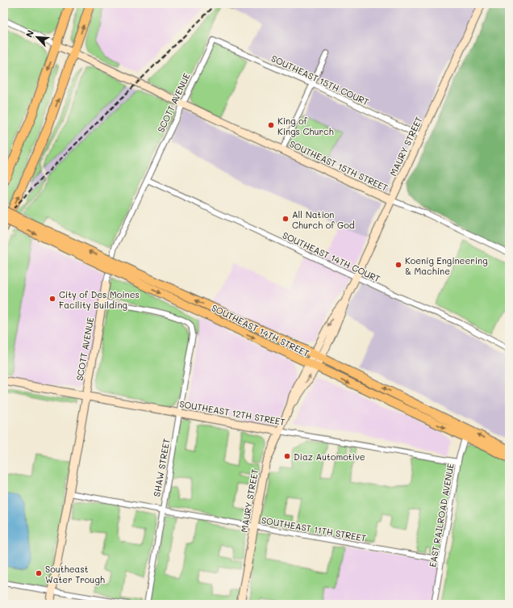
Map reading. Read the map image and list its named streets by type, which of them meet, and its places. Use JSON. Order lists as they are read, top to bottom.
{
  "streets": {
    "main road": ["SOUTHEAST 14TH STREET"],
    "street": [
      "SOUTHEAST 15TH COURT",
      "SCOTT AVENUE",
      "MAURY STREET",
      "SOUTHEAST 15TH STREET",
      "SOUTHEAST 14TH COURT",
      "SOUTHEAST 12TH STREET",
      "SHAW STREET",
      "EAST RAILROAD AVENUE",
      "SOUTHEAST 11TH STREET"
    ]
  },
  "crossings": [
    ["SOUTHEAST 15TH COURT", "SCOTT AVENUE"],
    ["SOUTHEAST 15TH COURT", "MAURY STREET"],
    ["SCOTT AVENUE", "SOUTHEAST 15TH STREET"],
    ["SCOTT AVENUE", "SOUTHEAST 14TH COURT"],
    ["SCOTT AVENUE", "SOUTHEAST 12TH STREET"],
    ["SCOTT AVENUE", "SHAW STREET"],
    ["SCOTT AVENUE", "SOUTHEAST 11TH STREET"],
    ["MAURY STREET", "SOUTHEAST 15TH STREET"],
    ["MAURY STREET", "SOUTHEAST 14TH COURT"],
    ["MAURY STREET", "SOUTHEAST 14TH STREET"],
    ["MAURY STREET", "SOUTHEAST 12TH STREET"],
    ["MAURY STREET", "SOUTHEAST 11TH STREET"],
    ["SOUTHEAST 14TH STREET", "EAST RAILROAD AVENUE"],
    ["SOUTHEAST 12TH STREET", "SHAW STREET"],
    ["SOUTHEAST 12TH STREET", "EAST RAILROAD AVENUE"],
    ["SHAW STREET", "SOUTHEAST 11TH STREET"],
    ["EAST RAILROAD AVENUE", "SOUTHEAST 11TH STREET"]
  ],
  "places": [
    "King of Kings Church",
    "All Nation Church of God",
    "Koenig Engineering & Machine",
    "City of Des Moines Facility Building",
    "Diaz Automotive",
    "Southeast Water Trough"
  ],
  "north": "top left"
}
